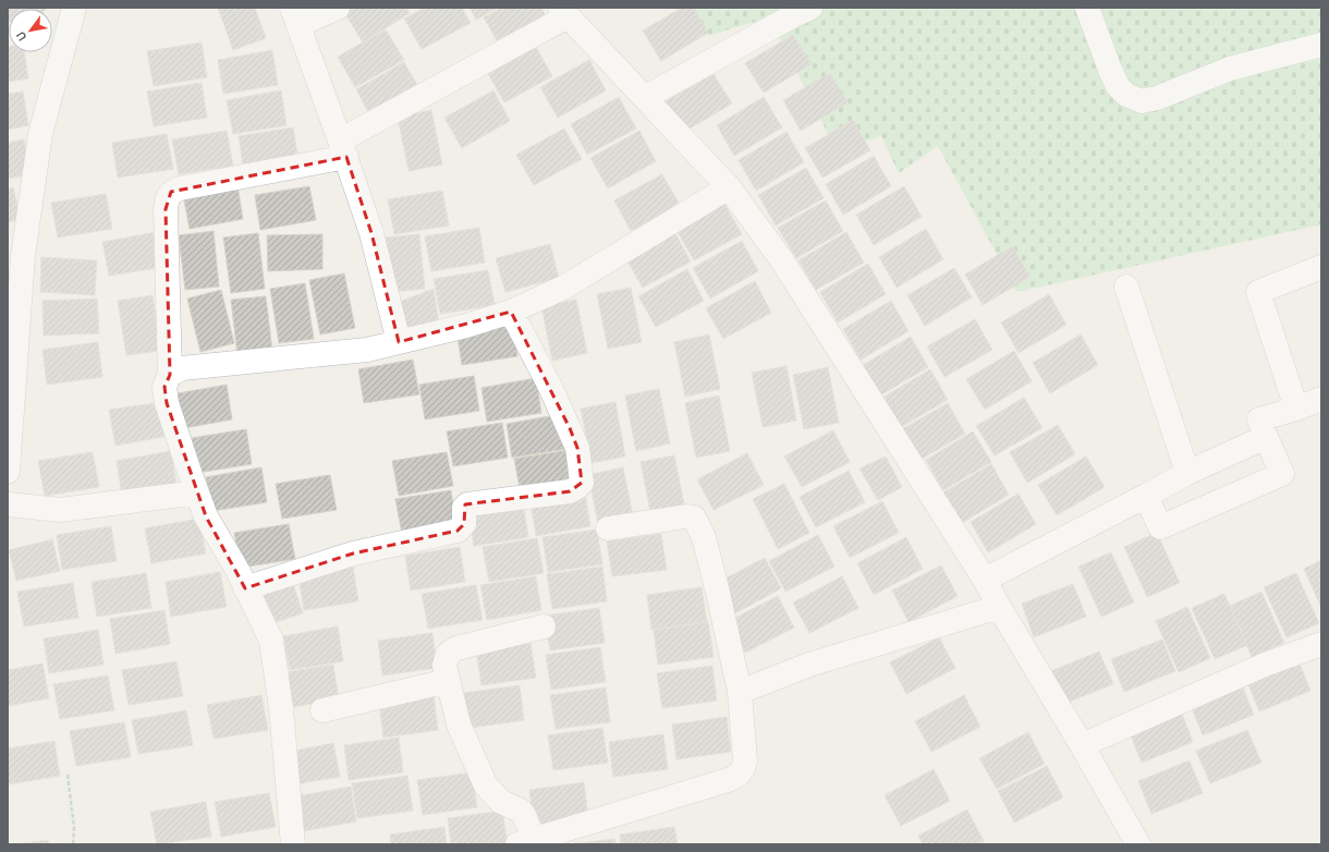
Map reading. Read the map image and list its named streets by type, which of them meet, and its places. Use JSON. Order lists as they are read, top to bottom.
{
  "north": "bottom left"
}
